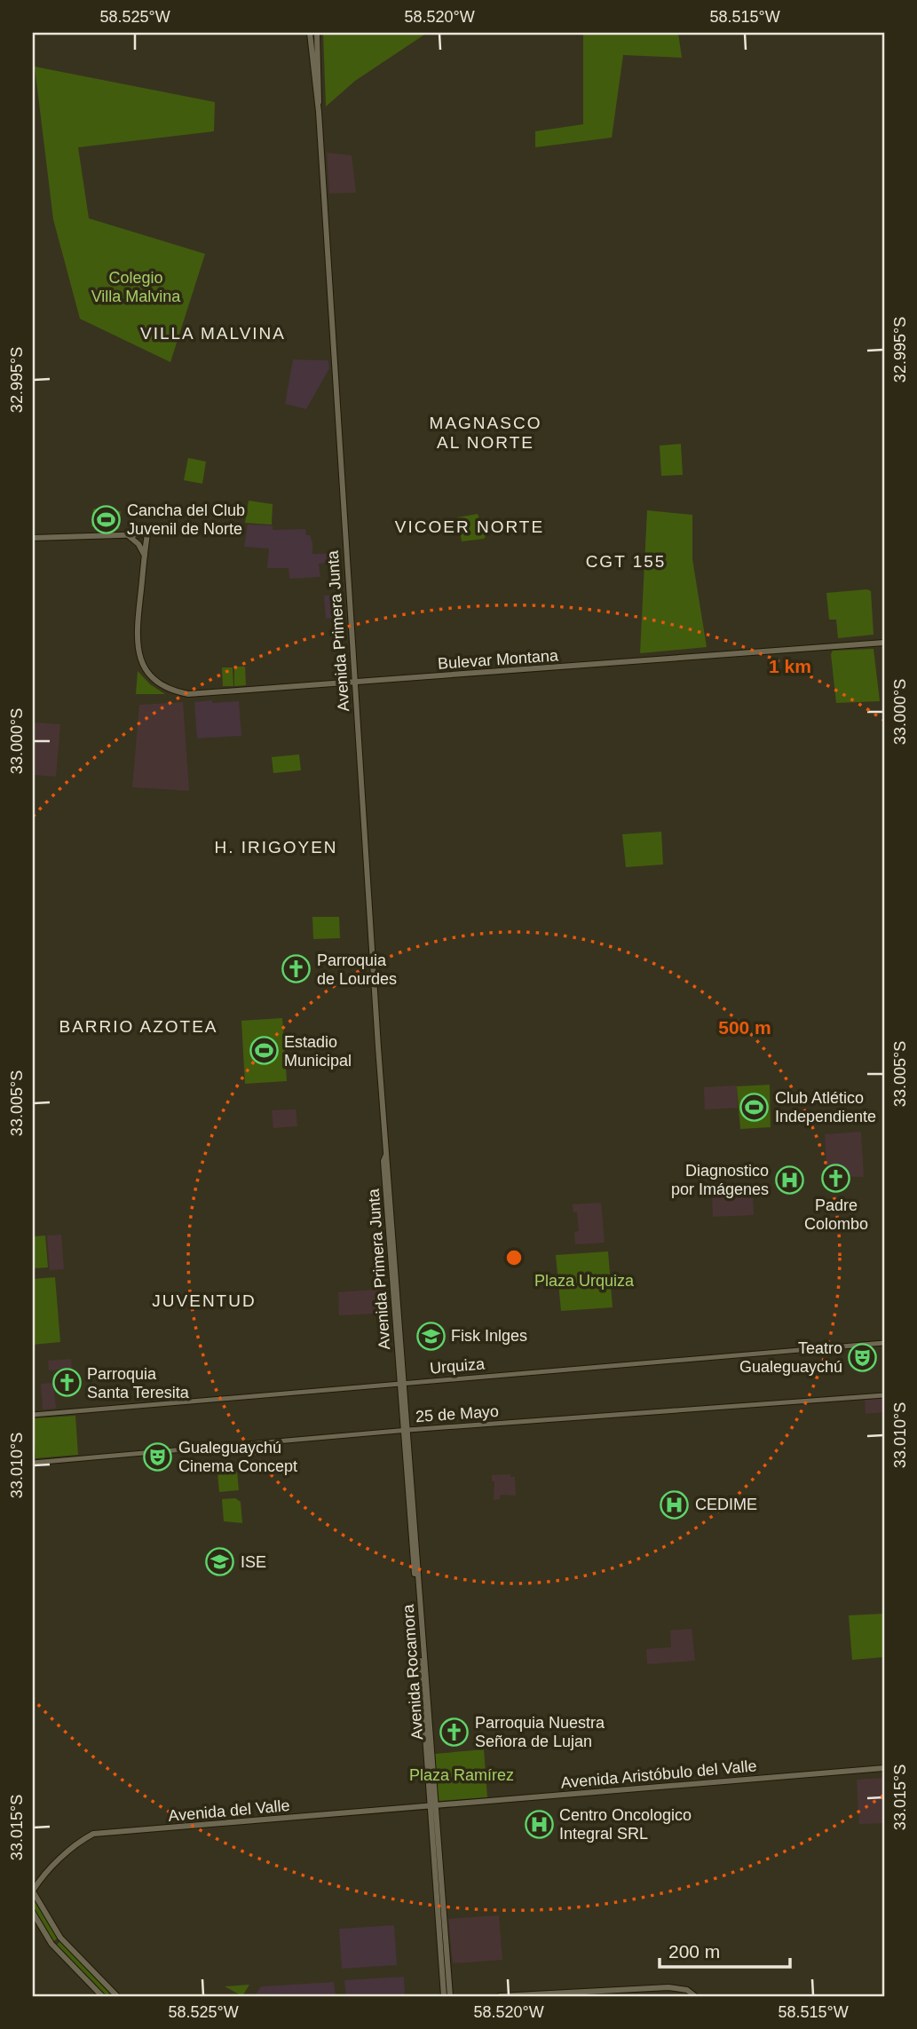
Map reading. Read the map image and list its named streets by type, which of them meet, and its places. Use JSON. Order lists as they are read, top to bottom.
{
  "streets": {
    "main road": [
      "Avenida Primera Junta",
      "Bulevar Montana",
      "Avenida Rocamora",
      "Avenida Aristóbulo del Valle",
      "Avenida del Valle"
    ],
    "street": ["Urquiza", "25 de Mayo"]
  },
  "crossings": [
    ["Avenida Primera Junta", "Bulevar Montana"],
    ["Avenida Primera Junta", "Urquiza"],
    ["Avenida Primera Junta", "Avenida Rocamora"],
    ["Urquiza", "Avenida Rocamora"],
    ["25 de Mayo", "Avenida Rocamora"],
    ["Avenida Rocamora", "Avenida Aristóbulo del Valle"],
    ["Avenida Rocamora", "Avenida del Valle"],
    ["Avenida Aristóbulo del Valle", "Avenida del Valle"]
  ],
  "districts": [
    "VILLA MALVINA",
    "MAGNASCO AL NORTE",
    "VICOER NORTE",
    "CGT 155",
    "H. IRIGOYEN",
    "BARRIO AZOTEA",
    "JUVENTUD"
  ],
  "parks": ["Colegio Villa Malvina", "Plaza Urquiza", "Plaza Ramírez"],
  "places": {
    "sports": ["Cancha del Club Juvenil de Norte", "Estadio Municipal", "Club Atlético Independiente"],
    "church": [
      "Parroquia de Lourdes",
      "Padre Colombo",
      "Parroquia Santa Teresita",
      "Parroquia Nuestra Señora de Lujan"
    ],
    "hospital": ["Diagnostico por Imágenes", "CEDIME", "Centro Oncologico Integral SRL"],
    "school or university": ["Fisk Inlges", "ISE"],
    "theatre": ["Teatro Gualeguaychú", "Gualeguaychú Cinema Concept"]
  },
  "scale_bar": "200 m",
  "coordinates": [
    "58.525°W",
    "58.520°W",
    "58.515°W",
    "32.995°S",
    "33.000°S",
    "33.005°S",
    "33.010°S",
    "33.015°S"
  ],
  "rings": ["1 km", "500 m"]
}
